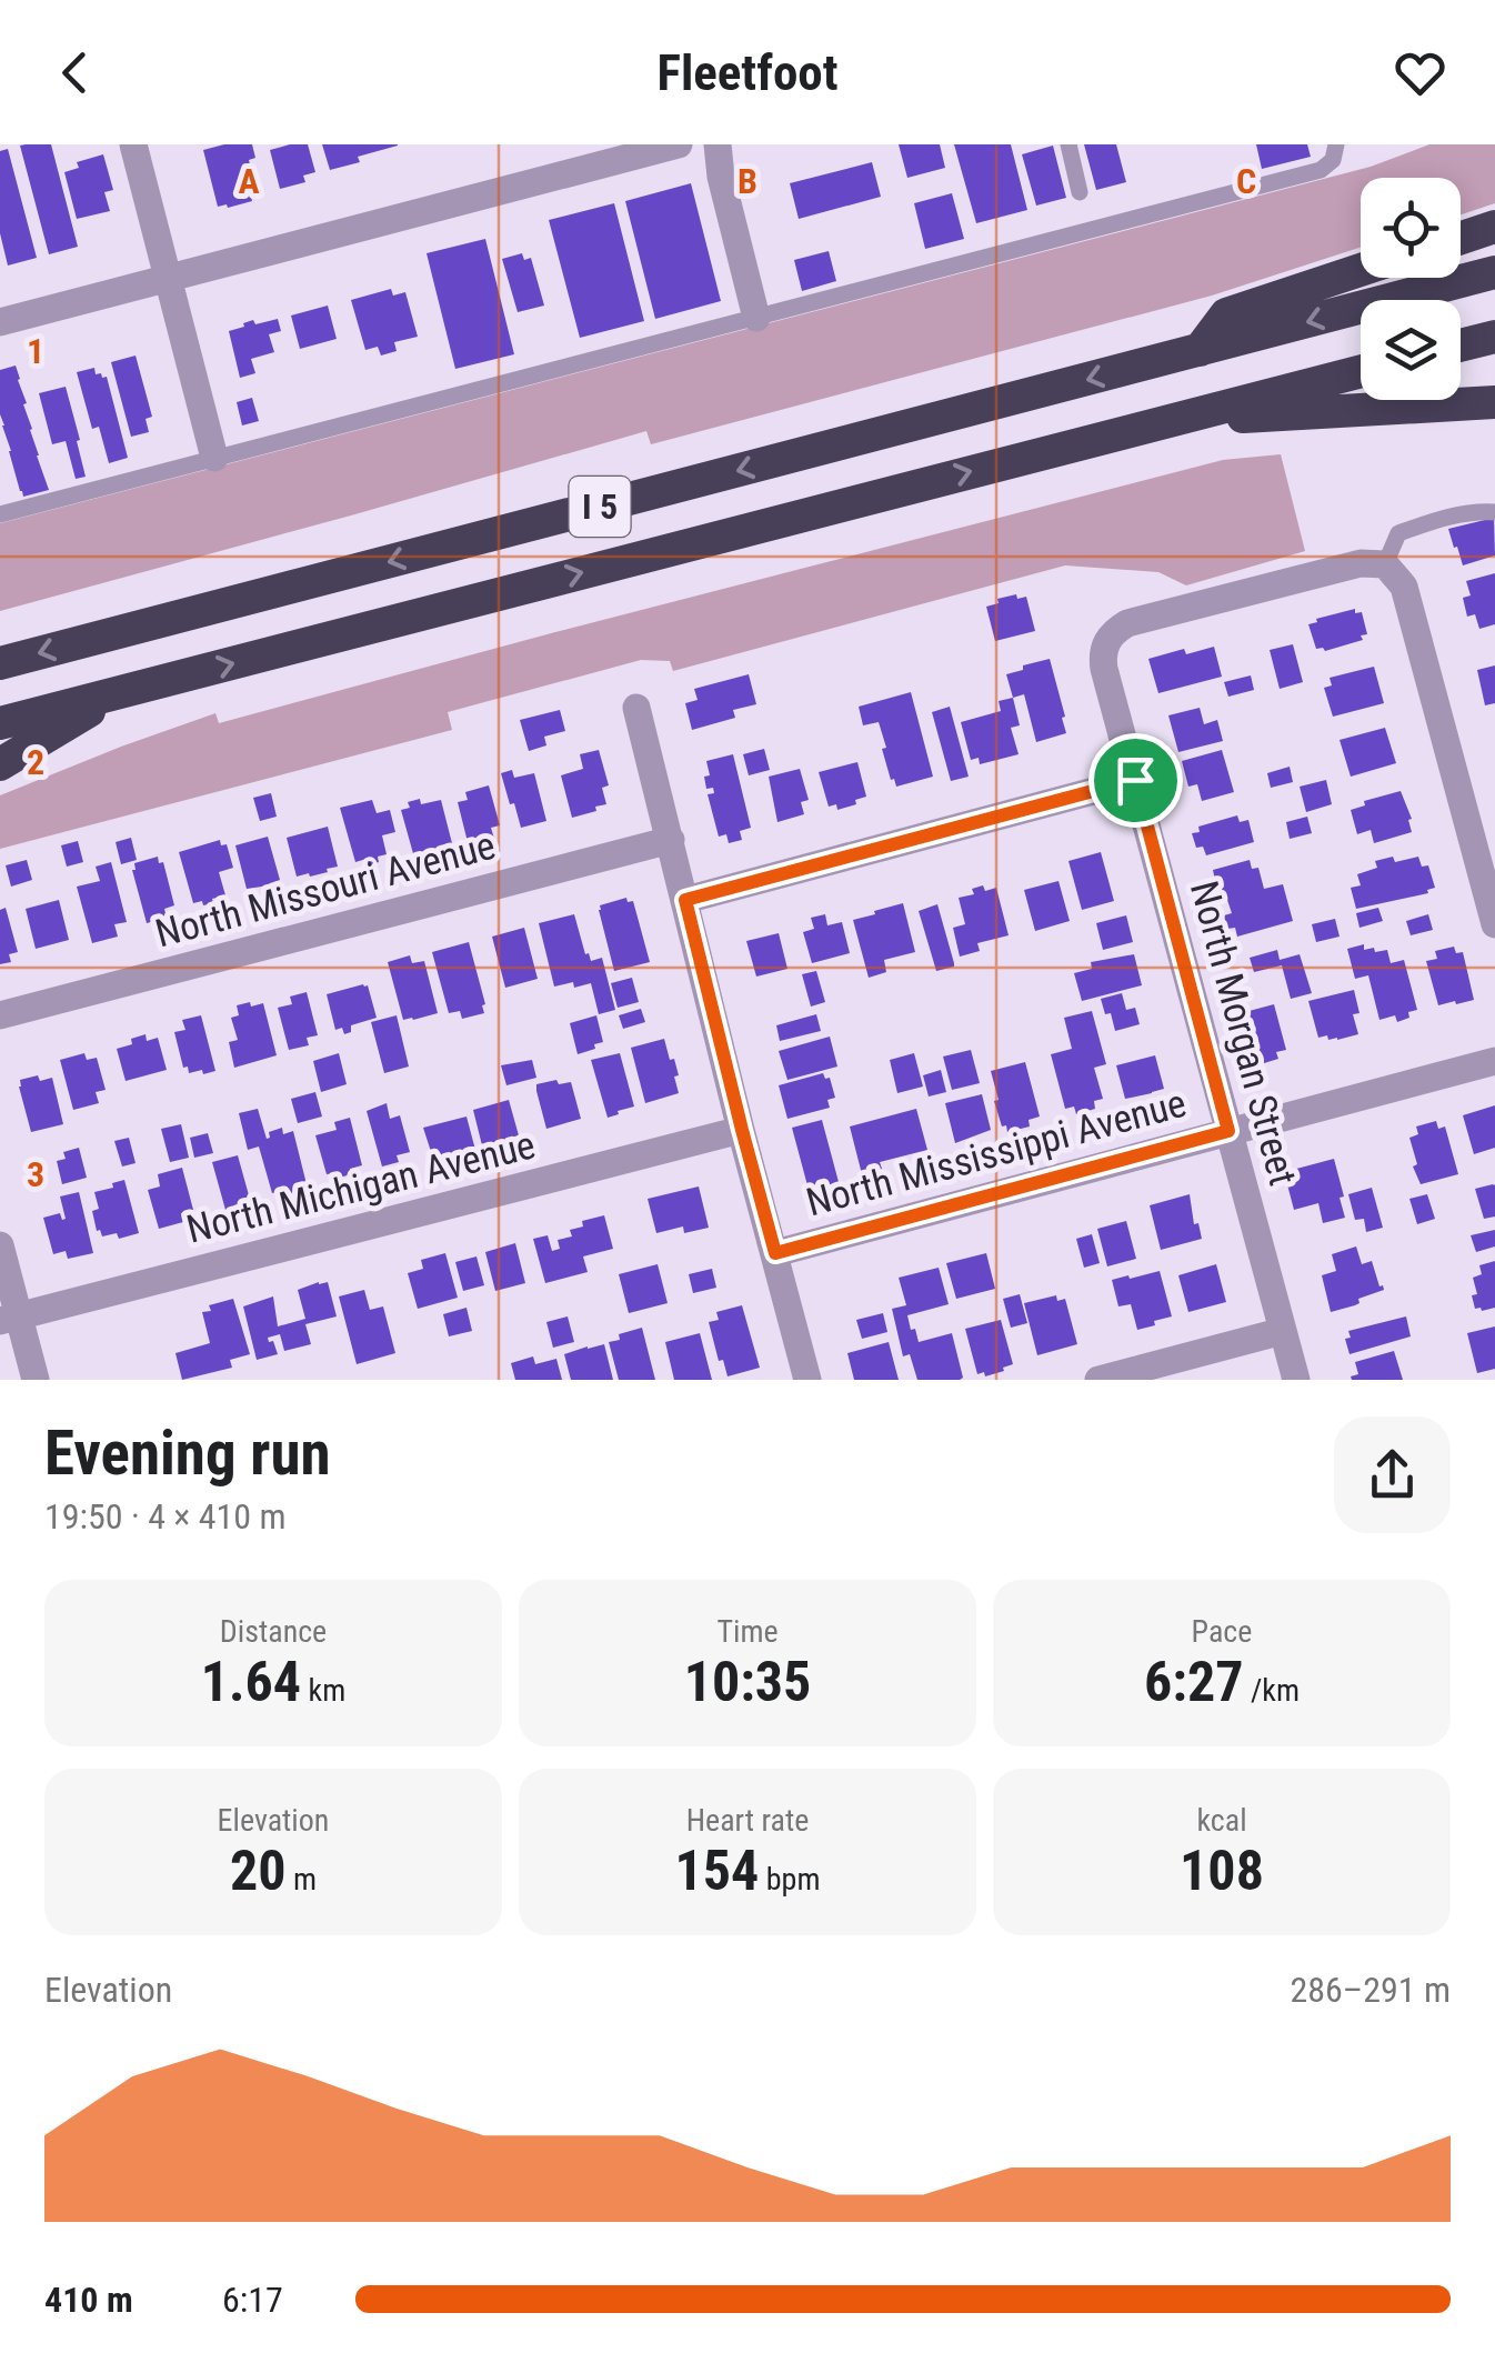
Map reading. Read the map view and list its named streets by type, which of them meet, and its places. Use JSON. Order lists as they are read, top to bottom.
{
  "streets": {
    "highway": ["I 5"],
    "street": [
      "North Missouri Avenue",
      "North Morgan Street",
      "North Mississippi Avenue",
      "North Michigan Avenue"
    ]
  },
  "crossings": [
    ["North Morgan Street", "North Mississippi Avenue"]
  ],
  "page": {
    "header": "Fleetfoot",
    "heading": ["Evening run", "19:50 · 4 × 410 m"],
    "stats": [
      ["Distance", "1.64 km"],
      ["Time", "10:35"],
      ["Pace", "6:27 /km"],
      ["Elevation", "20 m"],
      ["Heart rate", "154 bpm"],
      ["kcal", "108"]
    ],
    "chart": ["Elevation", "286–291 m"],
    "list": [
      {
        "name": "410 m",
        "note": "6:17"
      }
    ]
  },
  "grid": {
    "columns": ["A", "B", "C"],
    "rows": ["1", "2", "3"]
  }
}
